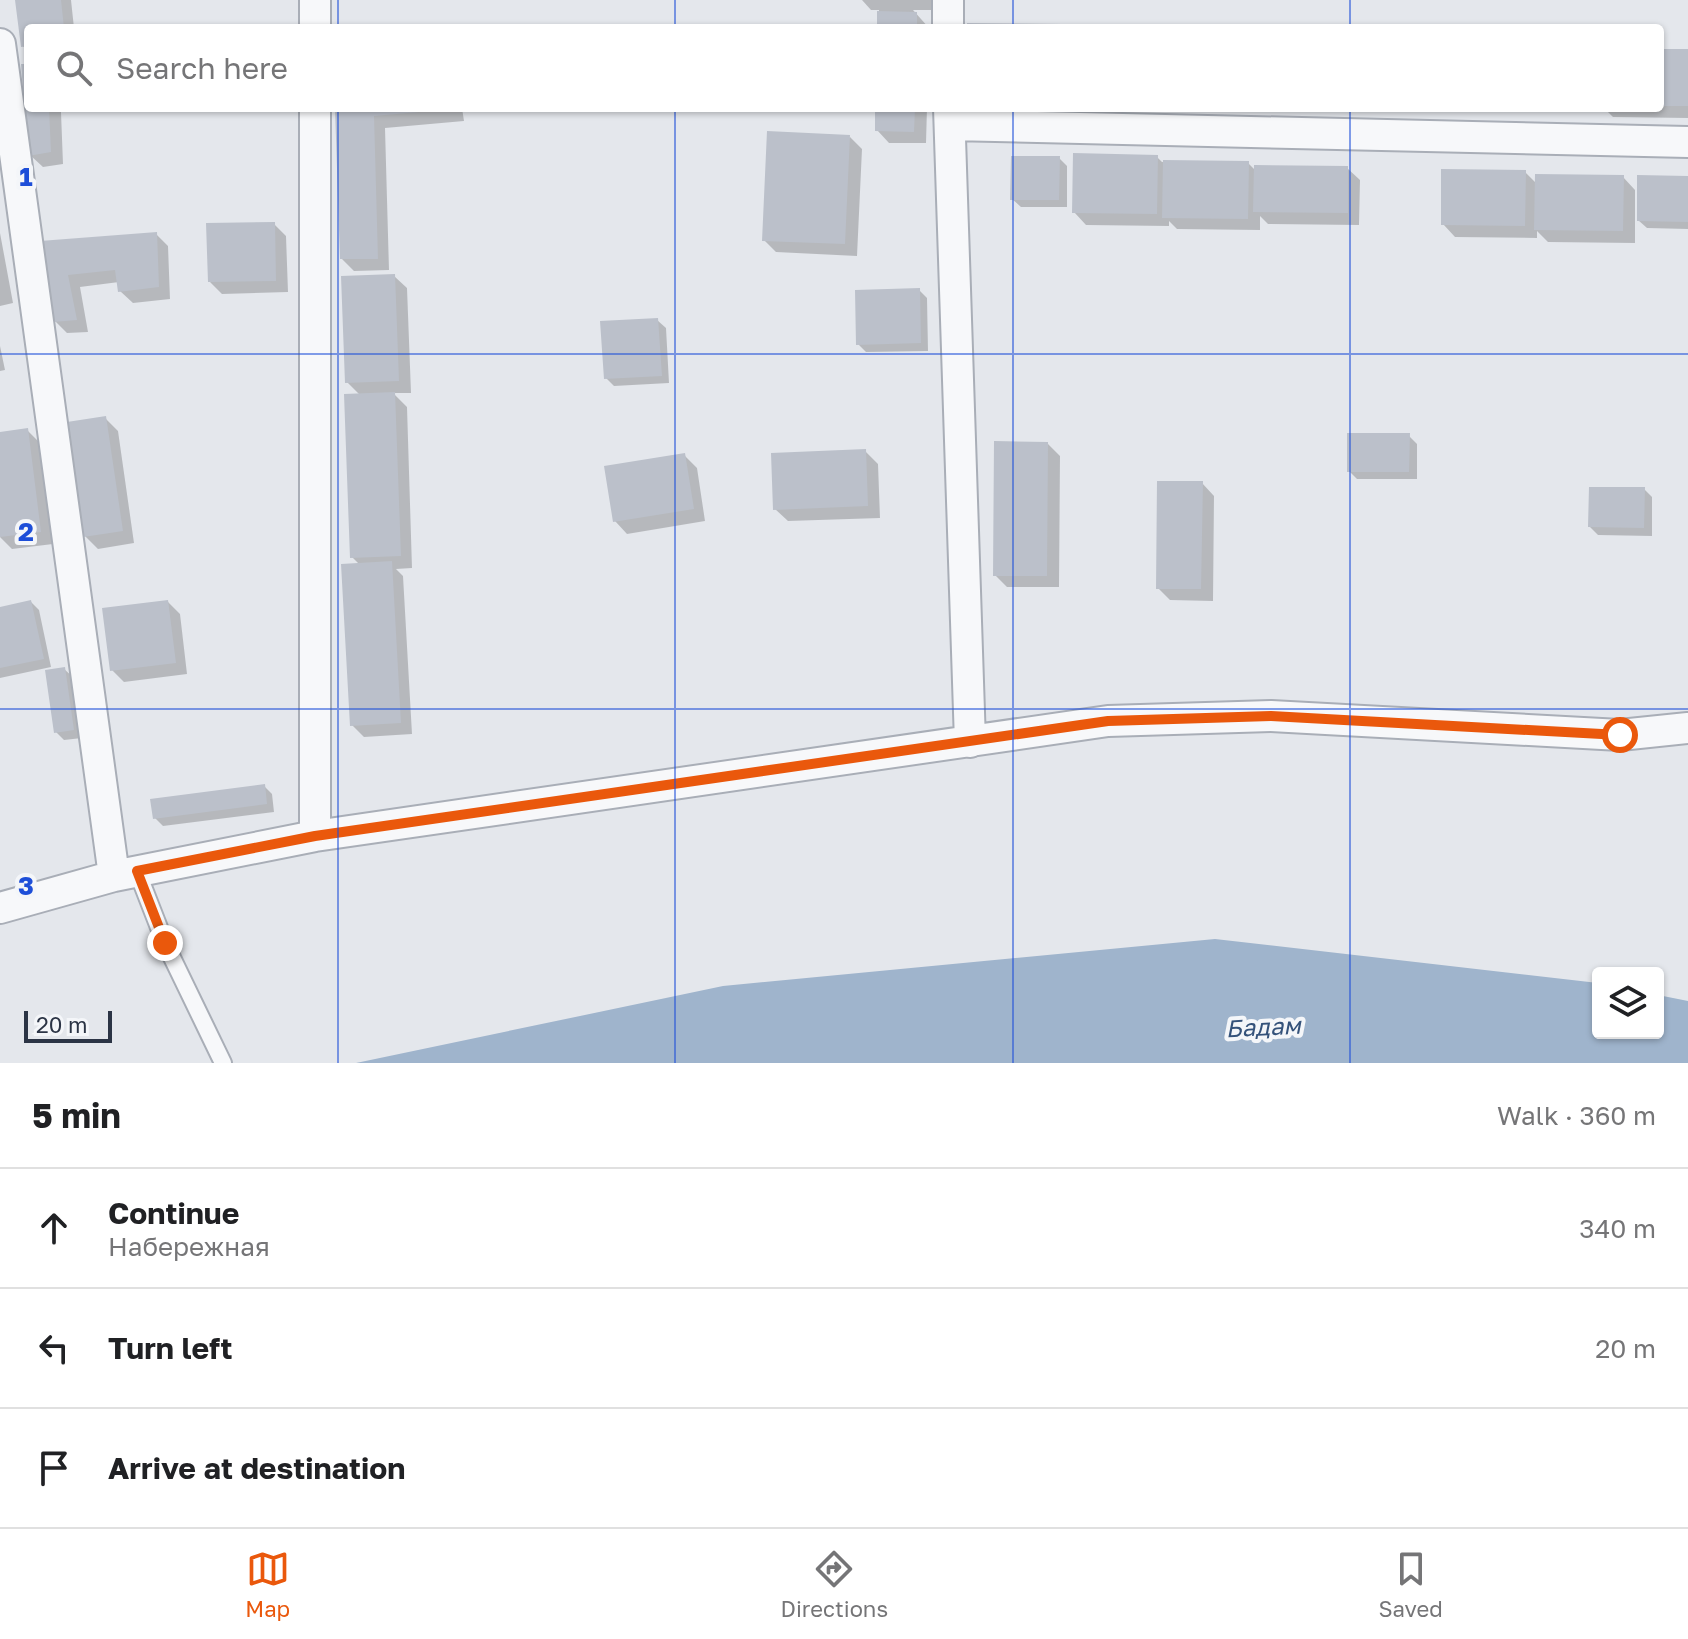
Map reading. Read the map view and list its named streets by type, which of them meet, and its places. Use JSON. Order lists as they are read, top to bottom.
{
  "water": ["Бадам"],
  "scale_bar": "20 m",
  "page": {
    "search": "Search here",
    "scale": "20 m",
    "heading": ["5 min", "Walk · 360 m"],
    "list": [
      ["Continue", "Набережная", "340 m"],
      ["Turn left", "20 m"],
      "Arrive at destination"
    ],
    "nav": ["Map", "Directions", "Saved"]
  },
  "grid": {
    "rows": ["1", "2", "3"]
  }
}
